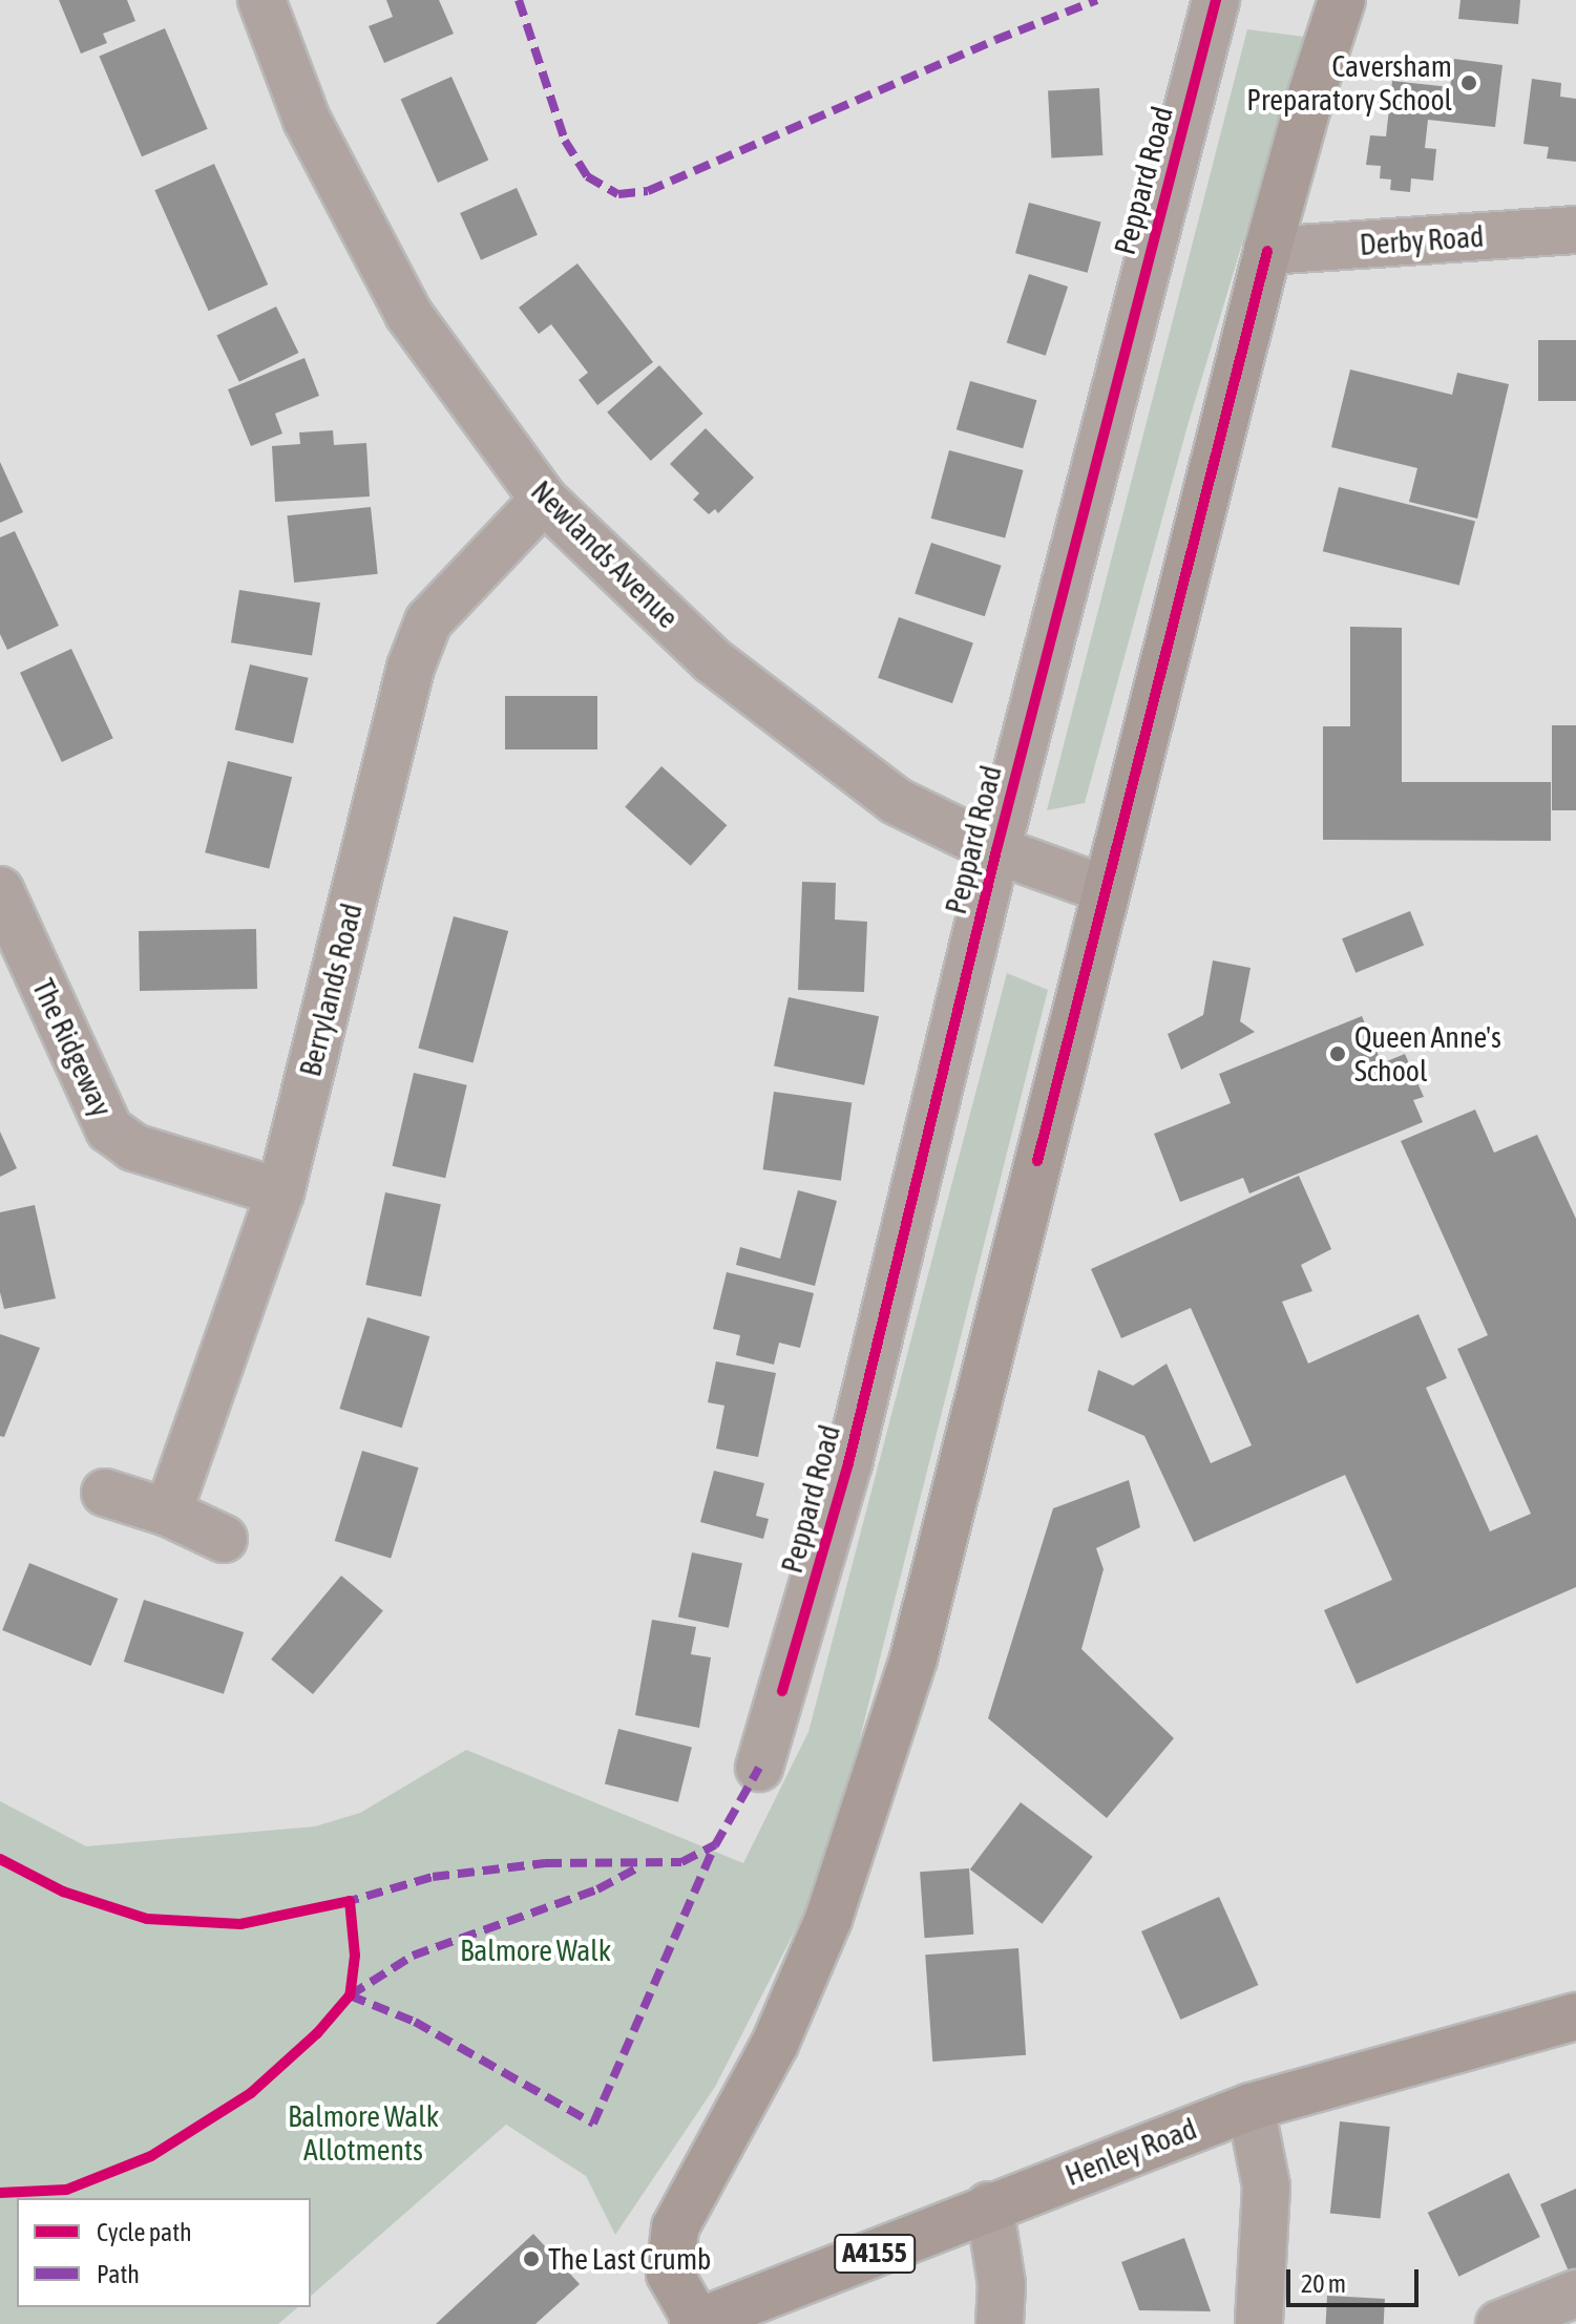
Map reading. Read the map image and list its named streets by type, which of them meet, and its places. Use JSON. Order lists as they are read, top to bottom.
{
  "streets": {
    "main road": ["Henley Road", "A4155"],
    "street": [
      "Peppard Road",
      "Derby Road",
      "Newlands Avenue",
      "Berrylands Road",
      "The Ridgeway"
    ]
  },
  "crossings": [
    ["Peppard Road", "Newlands Avenue"],
    ["Newlands Avenue", "Berrylands Road"],
    ["Berrylands Road", "The Ridgeway"]
  ],
  "parks": ["Balmore Walk", "Balmore Walk Allotments"],
  "places": ["Caversham Preparatory School", "Queen Anne's School", "The Last Crumb"],
  "legend": ["Cycle path", "Path"],
  "scale_bar": "20 m"
}
